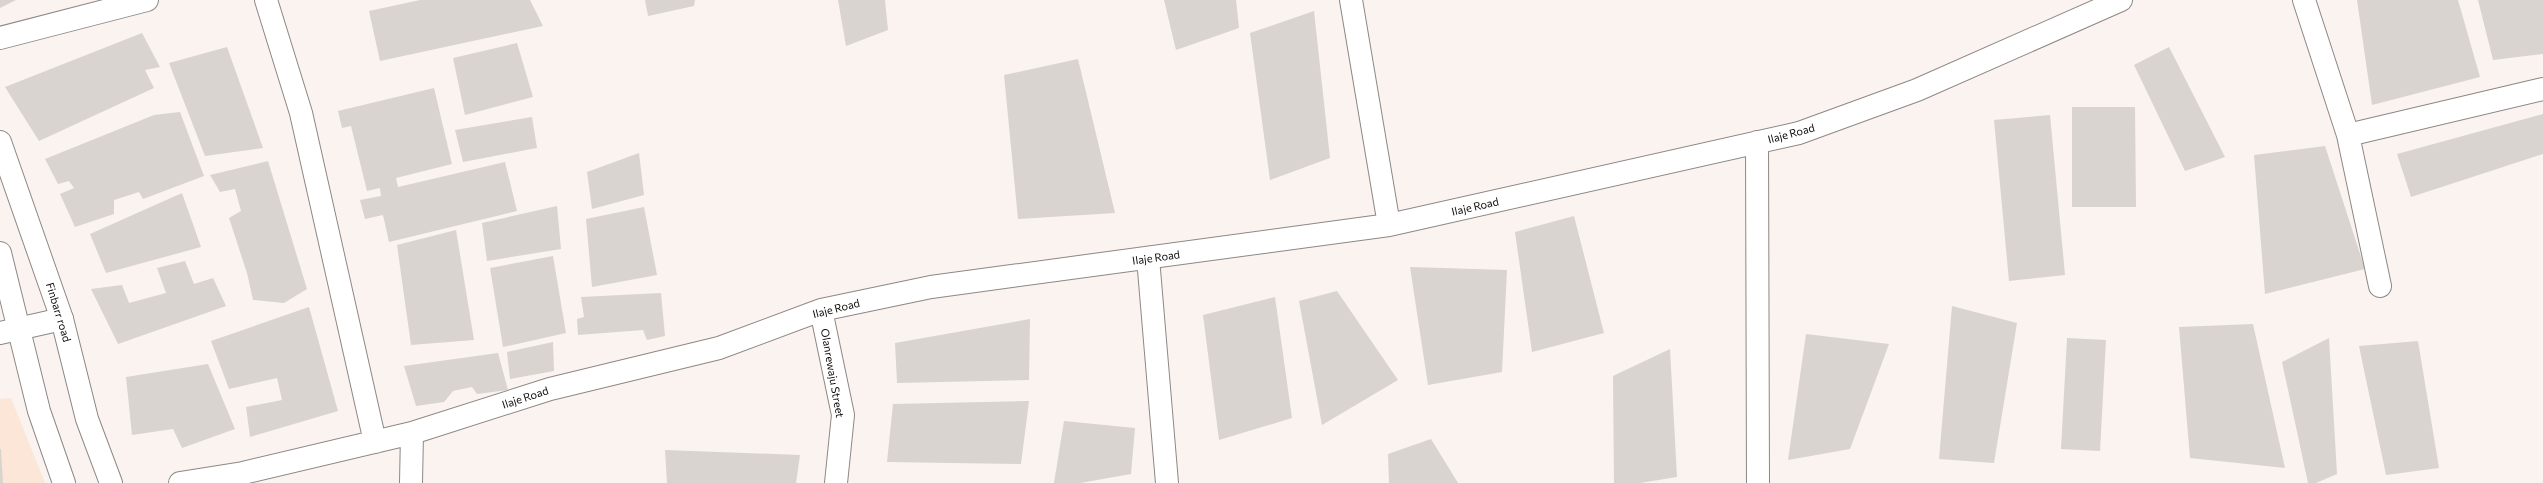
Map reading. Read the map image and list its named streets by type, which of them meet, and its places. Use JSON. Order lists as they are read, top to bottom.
{
  "streets": {
    "street": ["Ilaje Road", "Finbarr road", "Olanrewaju Street"]
  },
  "crossings": [
    ["Ilaje Road", "Olanrewaju Street"]
  ]
}
